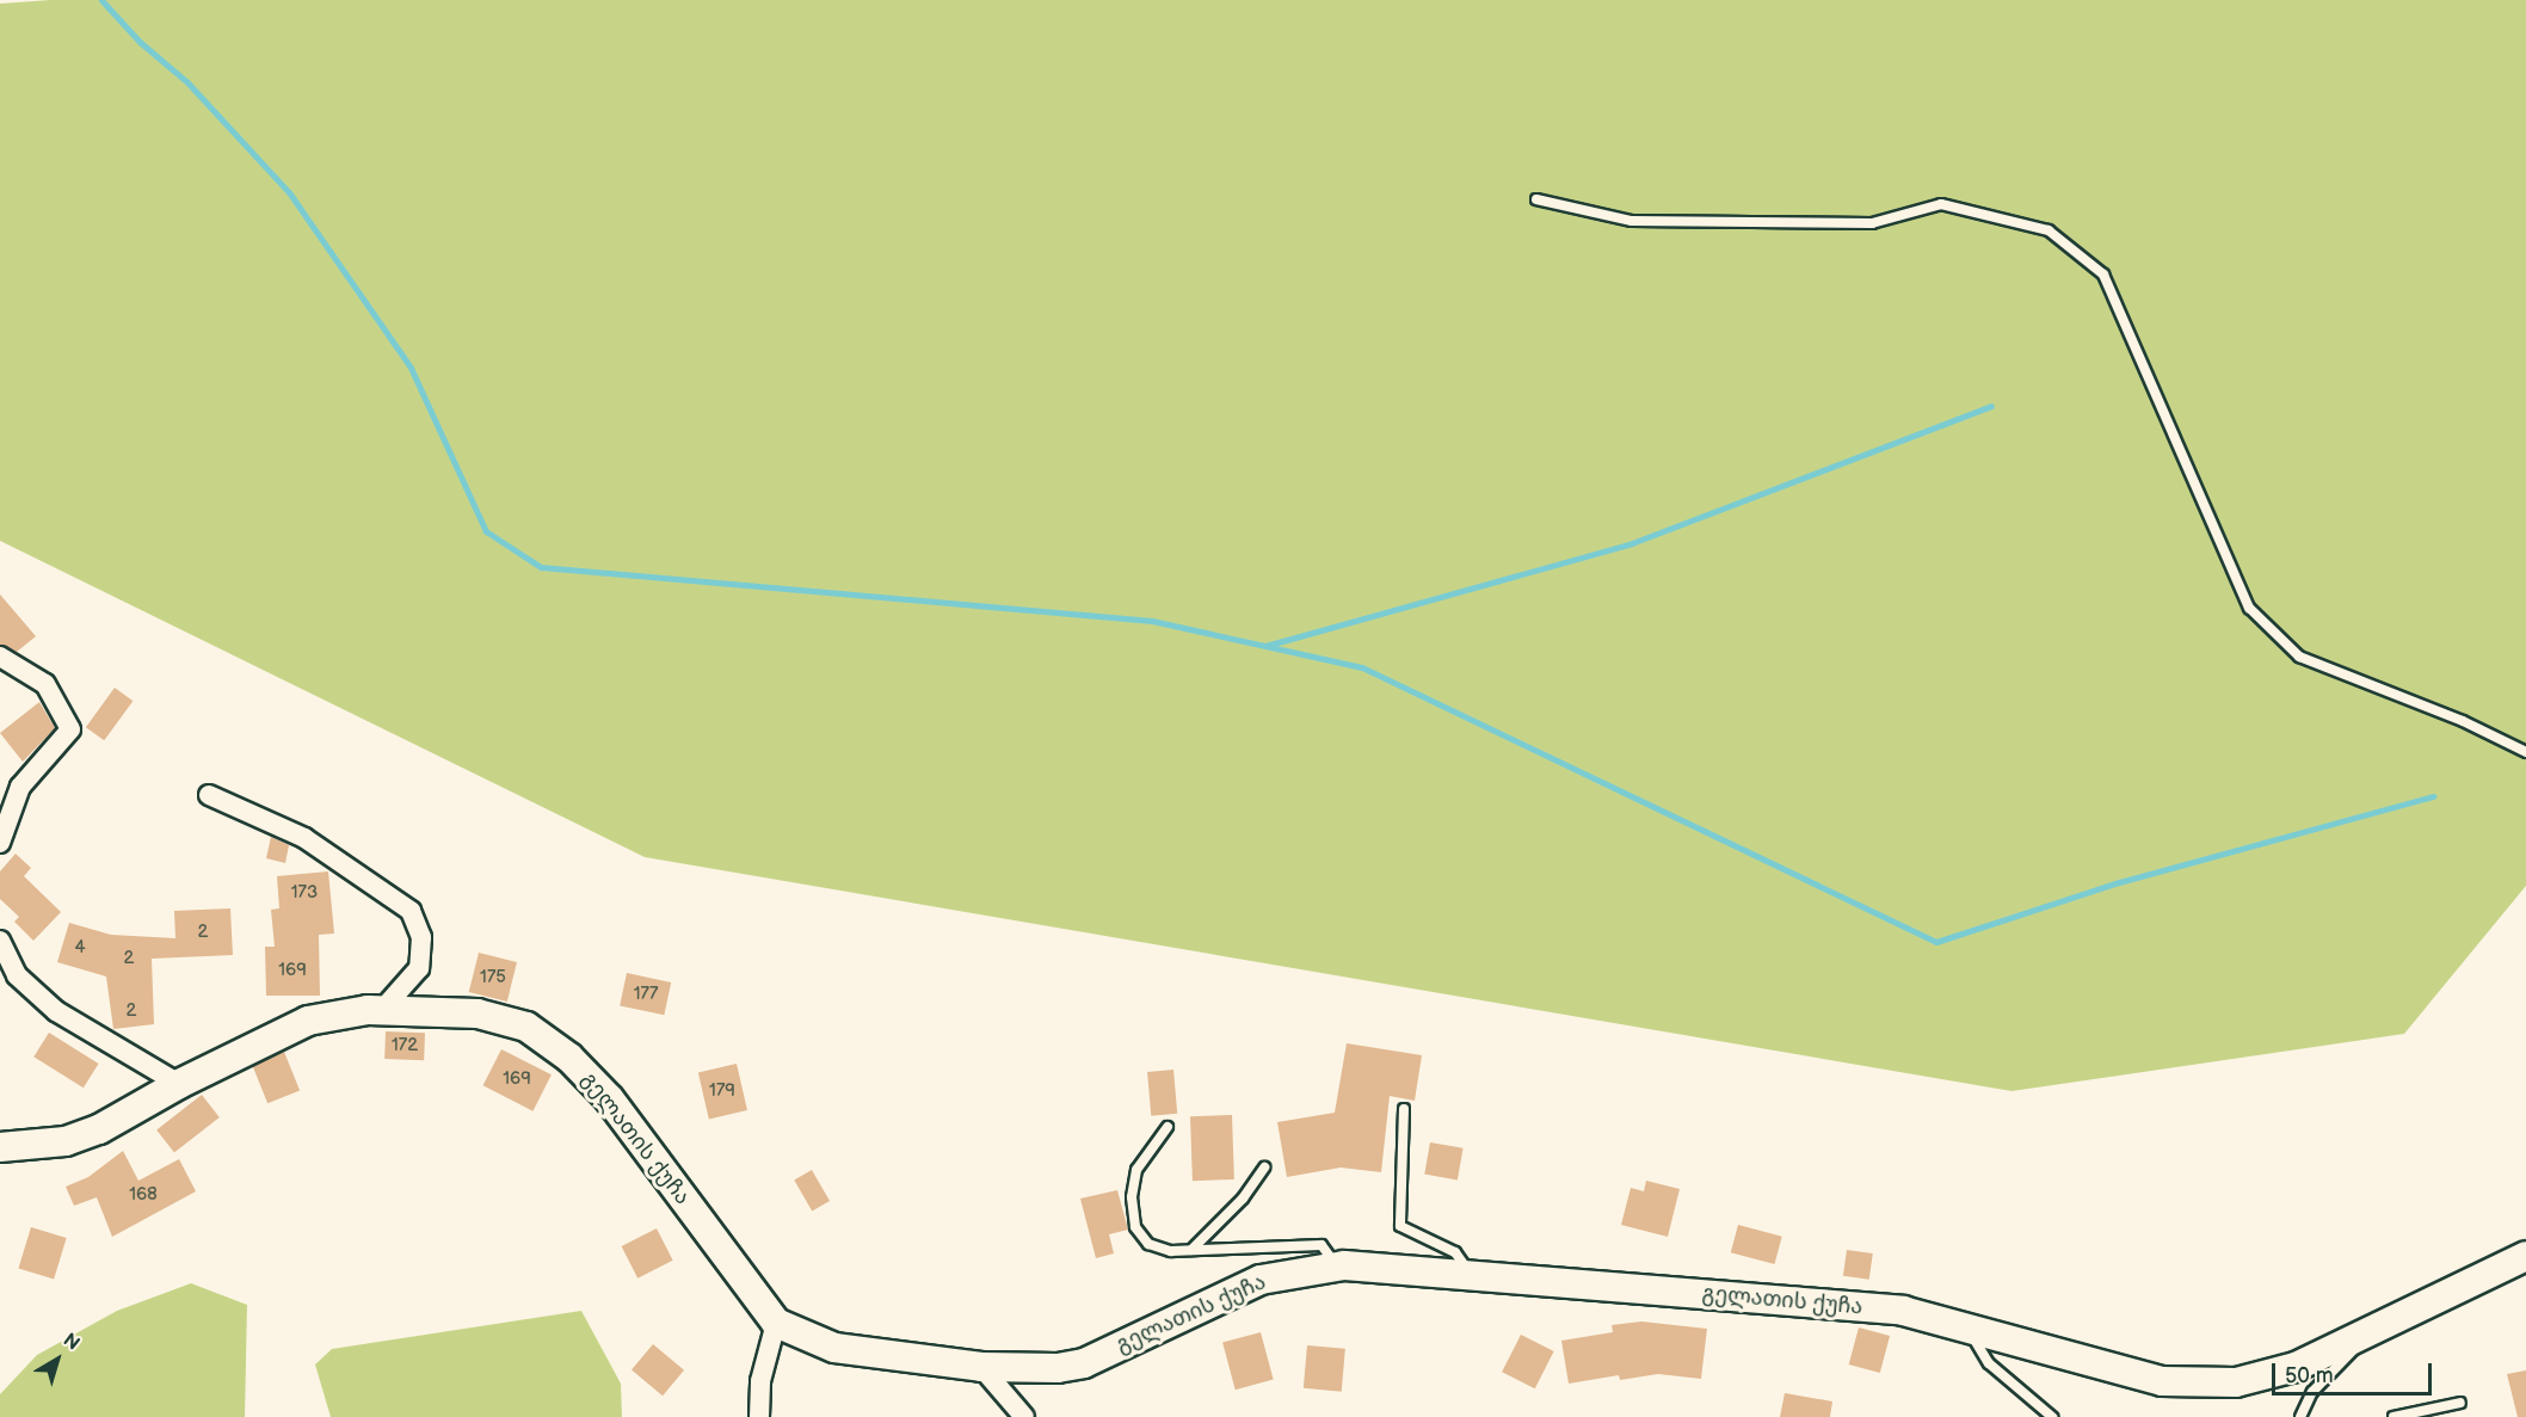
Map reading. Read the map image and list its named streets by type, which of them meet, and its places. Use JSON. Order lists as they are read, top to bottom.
{
  "streets": {
    "main road": ["გელათის ქუჩა"]
  },
  "house_numbers": [
    "173",
    "2",
    "4",
    "2",
    "169",
    "175",
    "177",
    "2",
    "172",
    "169",
    "179",
    "168"
  ],
  "scale_bar": "50 m",
  "north": "top right"
}
